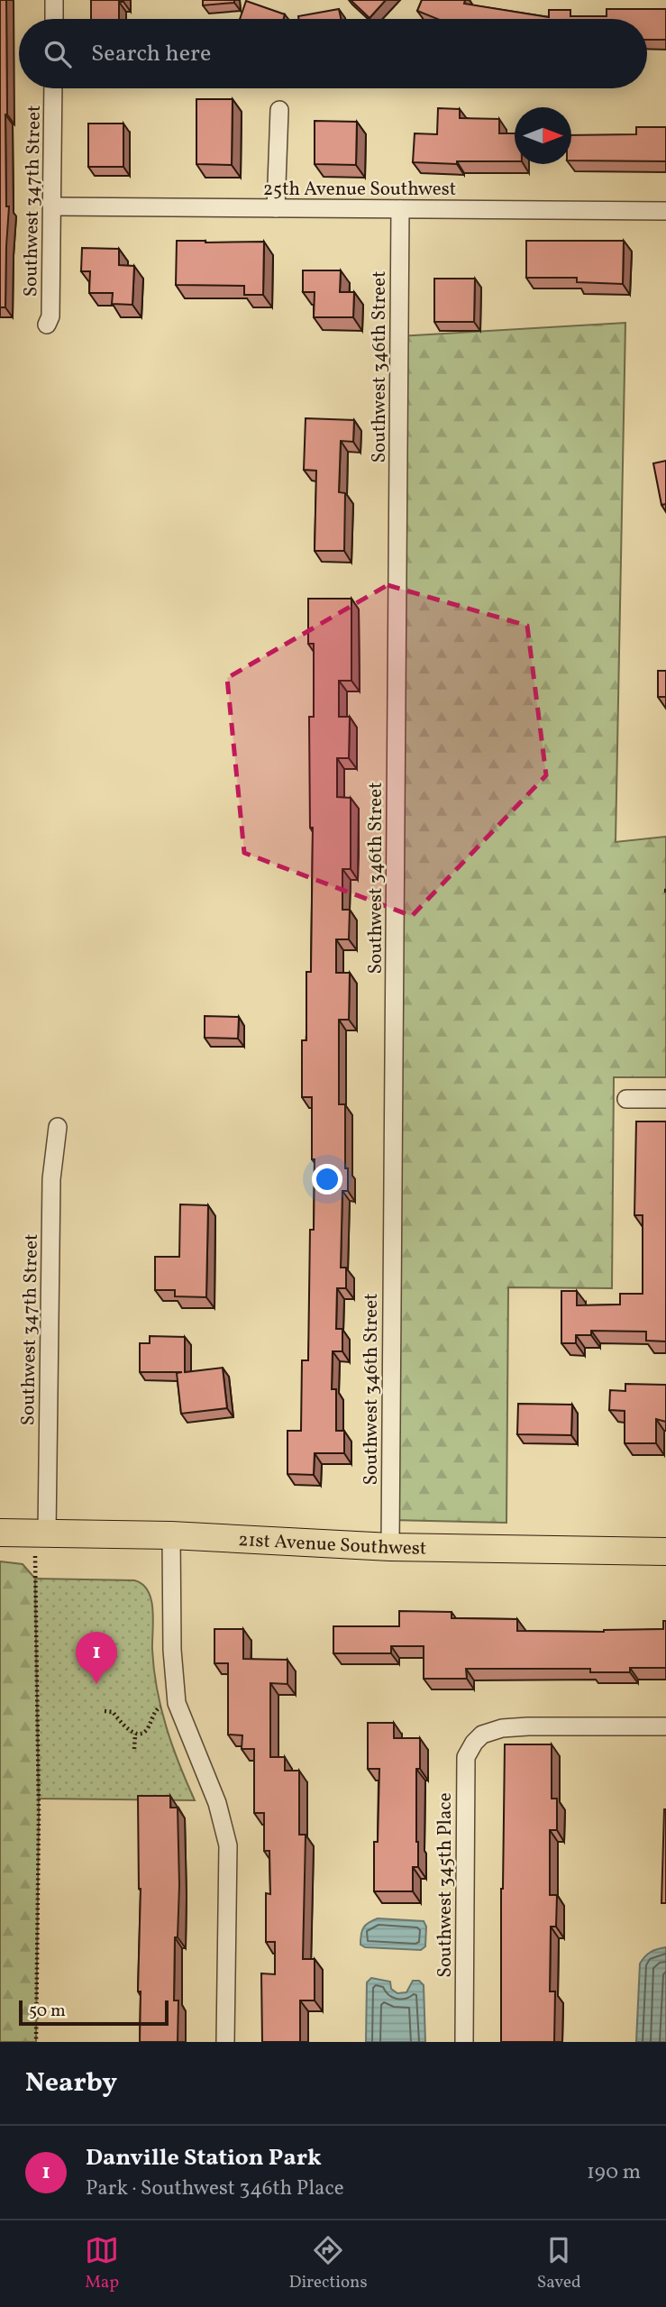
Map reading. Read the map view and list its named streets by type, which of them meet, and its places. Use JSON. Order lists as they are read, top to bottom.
{
  "streets": {
    "main road": ["21st Avenue Southwest"],
    "street": [
      "25th Avenue Southwest",
      "Southwest 347th Street",
      "Southwest 346th Street",
      "Southwest 345th Place"
    ]
  },
  "crossings": [
    ["25th Avenue Southwest", "Southwest 347th Street"],
    ["25th Avenue Southwest", "Southwest 346th Street"],
    ["Southwest 347th Street", "21st Avenue Southwest"],
    ["Southwest 346th Street", "21st Avenue Southwest"]
  ],
  "scale_bar": "50 m",
  "north": "right",
  "page": {
    "search": "Search here",
    "pins": "1",
    "scale": "50 m",
    "heading": "Nearby",
    "list": [
      {
        "mark": "1",
        "name": "Danville Station Park",
        "note": "Park · Southwest 346th Place",
        "value": "190 m"
      }
    ],
    "nav": ["Map", "Directions", "Saved"]
  }
}
